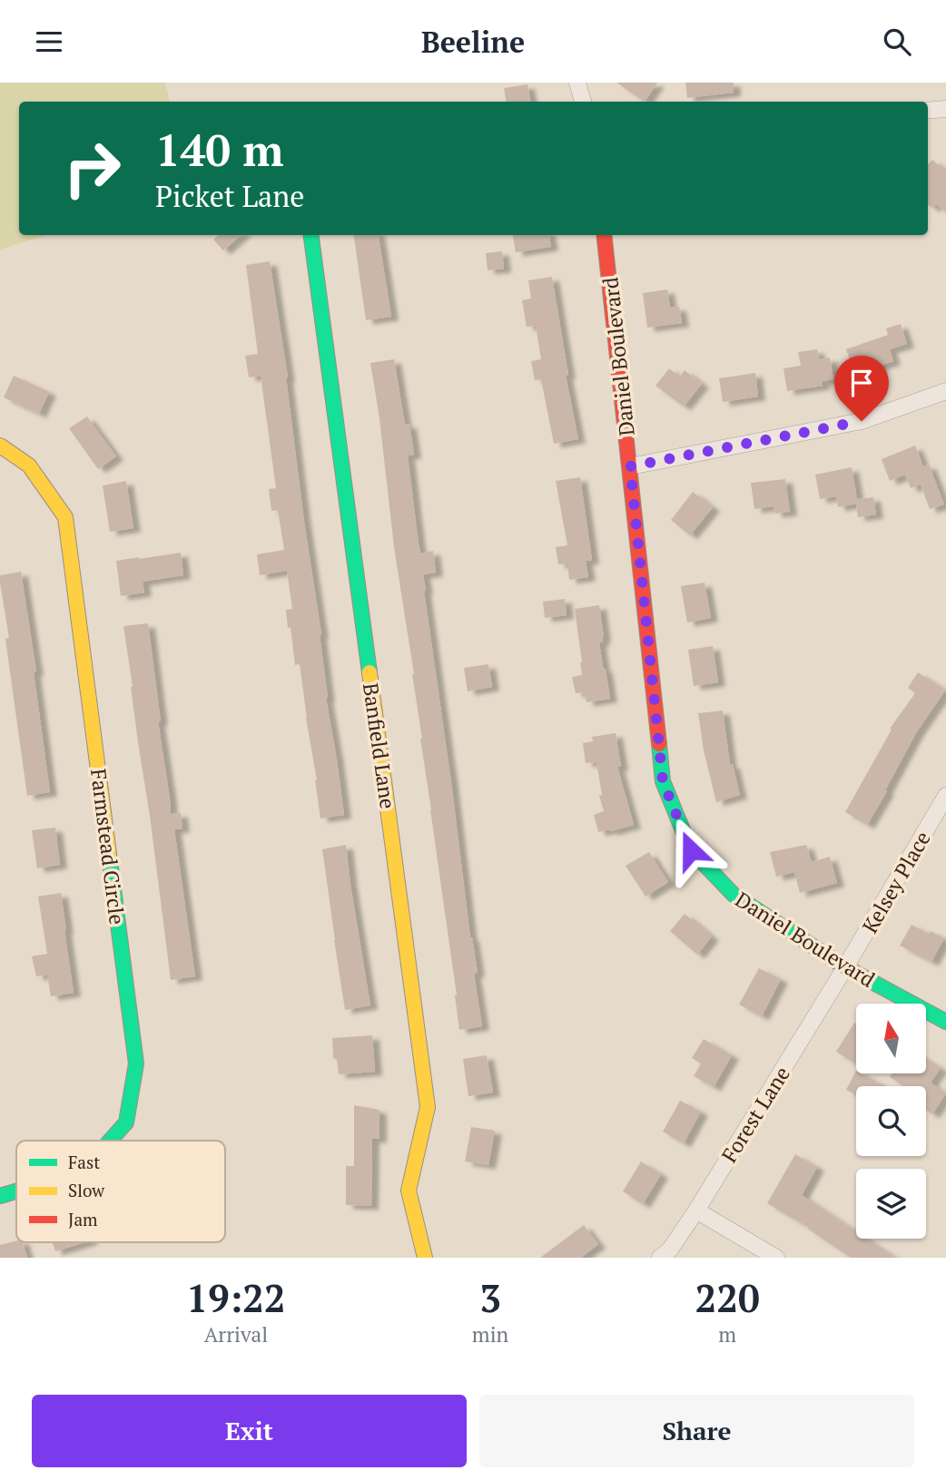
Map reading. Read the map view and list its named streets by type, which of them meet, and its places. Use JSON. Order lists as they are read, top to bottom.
{
  "streets": {
    "street": [
      "Daniel Boulevard",
      "Banfield Lane",
      "Farmstead Circle",
      "Kelsey Place",
      "Forest Lane"
    ]
  },
  "crossings": [
    ["Daniel Boulevard", "Kelsey Place"],
    ["Daniel Boulevard", "Forest Lane"],
    ["Kelsey Place", "Forest Lane"]
  ],
  "legend": ["Fast", "Slow", "Jam"],
  "north": "top",
  "page": {
    "header": "Beeline",
    "turn": ["140 m", "Picket Lane"],
    "eta": [
      "19:22",
      "Arrival",
      "3",
      "min",
      "220",
      "m"
    ],
    "buttons": ["Exit", "Share"]
  }
}
